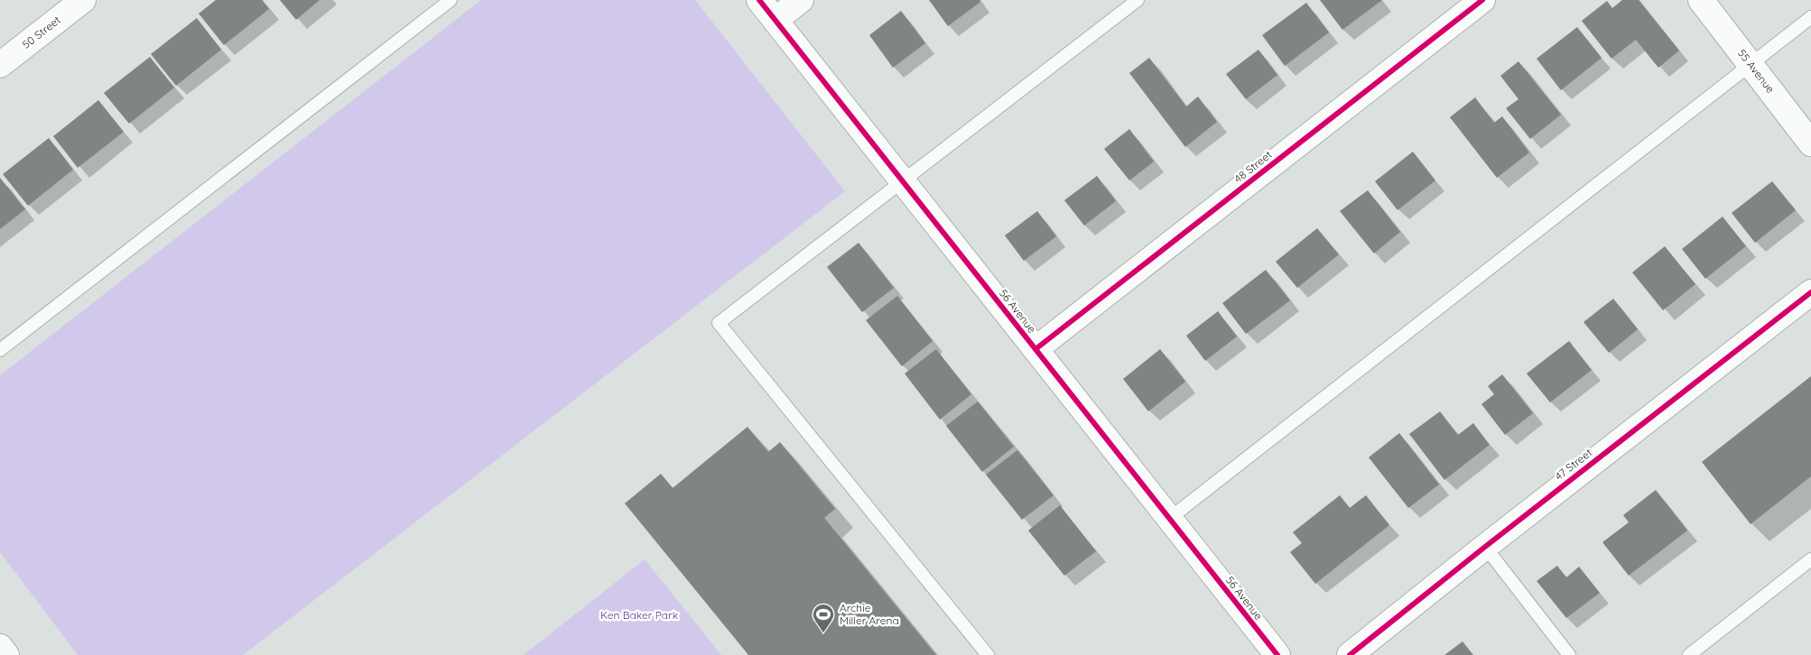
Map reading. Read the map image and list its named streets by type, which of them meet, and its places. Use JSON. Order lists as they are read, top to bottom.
{
  "streets": {
    "street": [
      "50 Street",
      "55 Avenue",
      "48 Street",
      "56 Avenue",
      "47 Street"
    ]
  },
  "crossings": [
    ["48 Street", "56 Avenue"]
  ],
  "parks": ["Ken Baker Park"],
  "places": {
    "sports": ["Archie Miller Arena"]
  }
}
